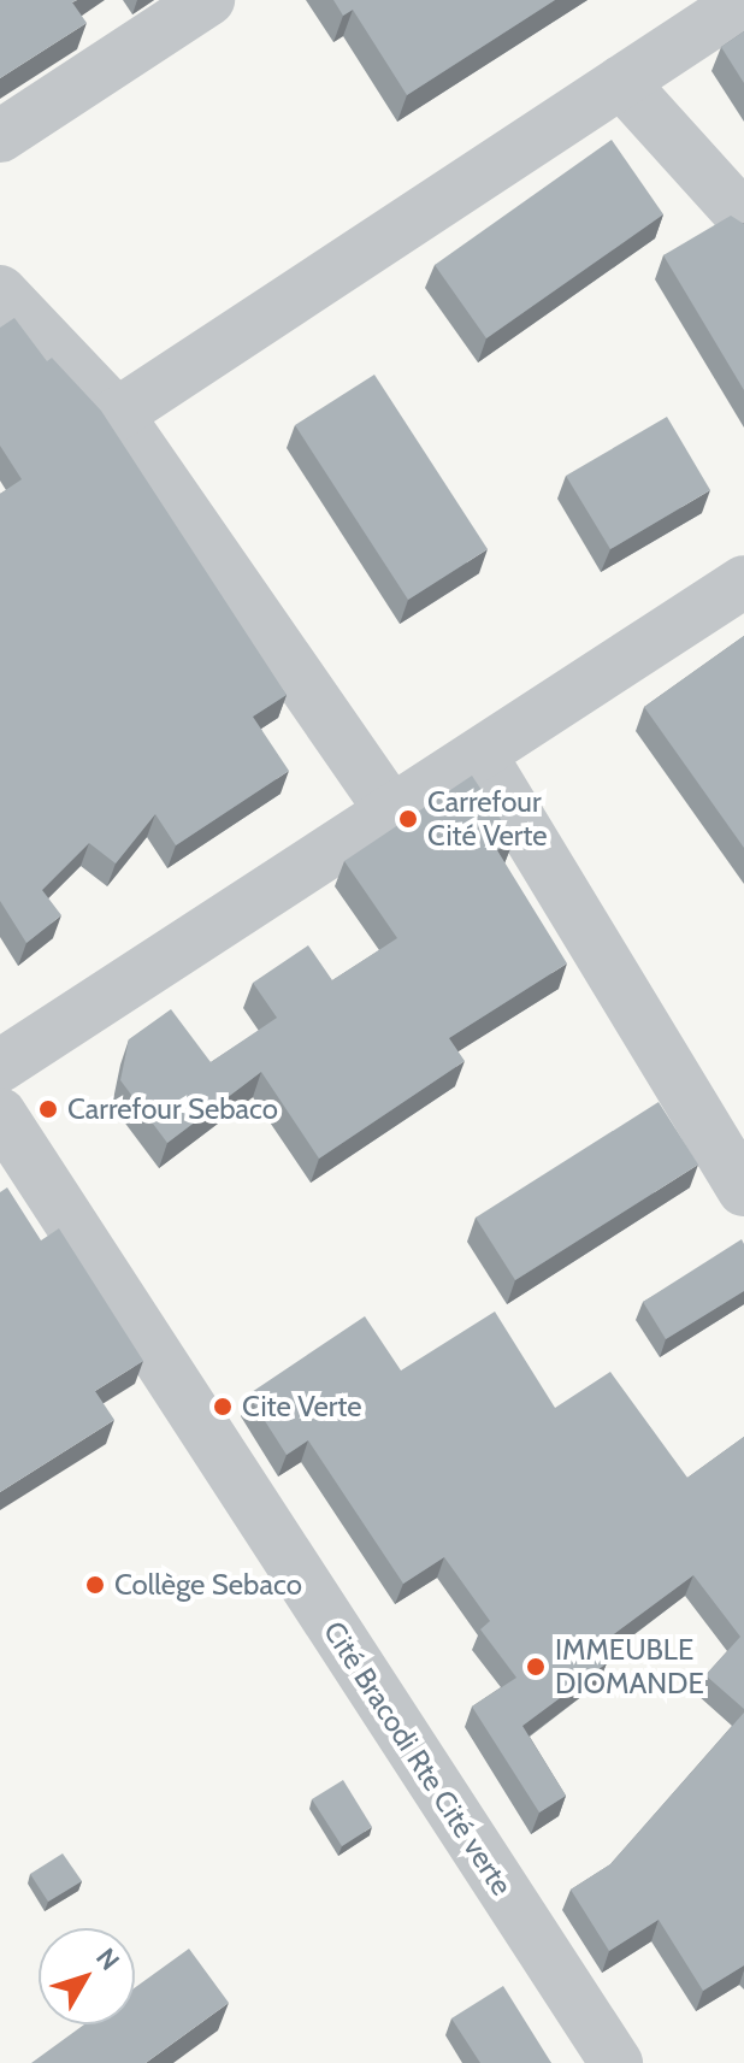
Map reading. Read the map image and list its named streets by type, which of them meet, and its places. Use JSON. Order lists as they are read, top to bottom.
{
  "streets": {
    "street": ["Cité Bracodi Rte Cité verte"]
  },
  "places": [
    "Carrefour Cité Verte",
    "Carrefour Sebaco",
    "Cite Verte",
    "Collège Sebaco",
    "IMMEUBLE DIOMANDE"
  ],
  "north": "top right"
}
